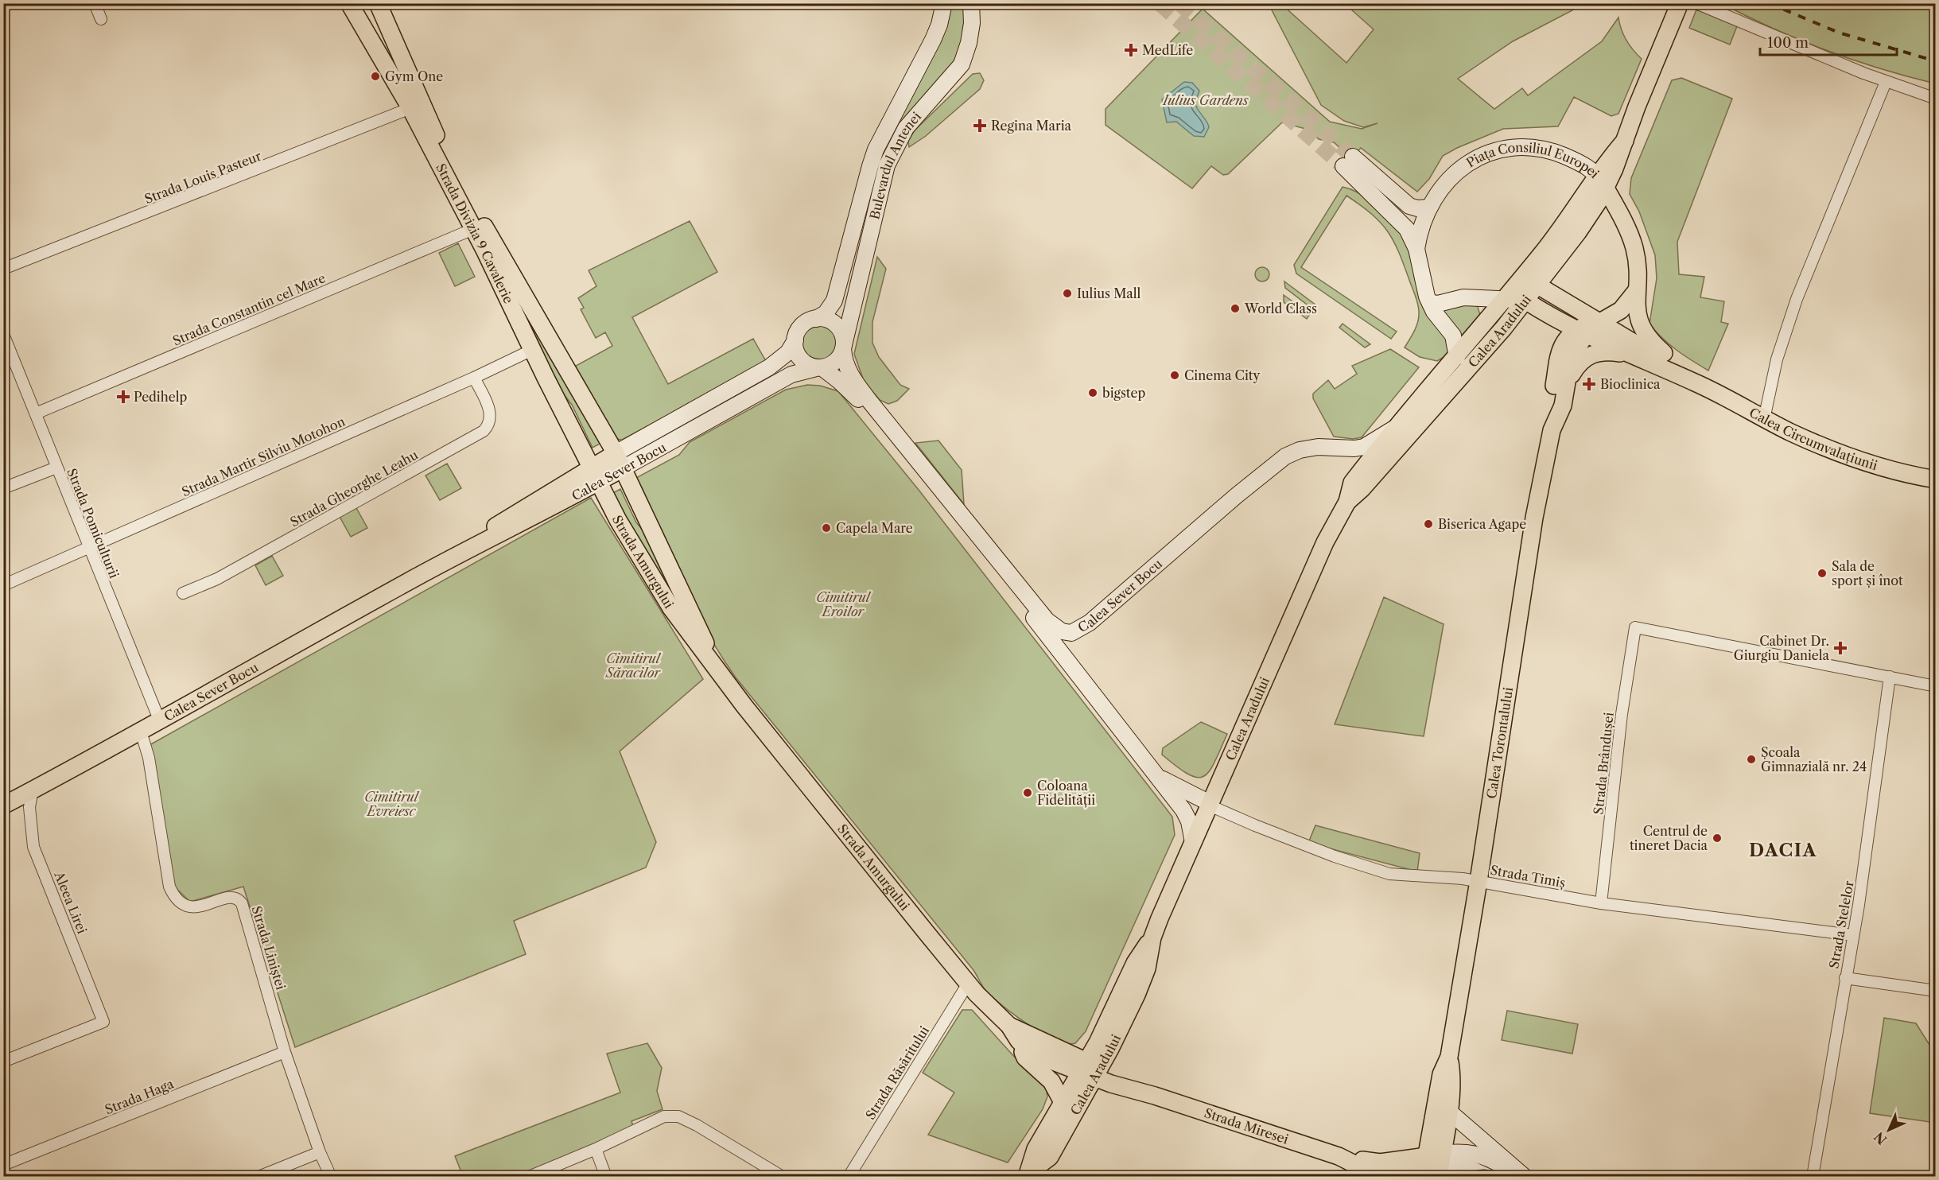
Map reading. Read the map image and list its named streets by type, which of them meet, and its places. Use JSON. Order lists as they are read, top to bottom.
{
  "streets": {
    "main road": [
      "Bulevardul Antenei",
      "Piața Consiliul Europei",
      "Strada Divizia 9 Cavalerie",
      "Calea Aradului",
      "Calea Circumvalațiunii",
      "Calea Sever Bocu",
      "Strada Amurgului",
      "Calea Torontalului",
      "Strada Miresei"
    ],
    "street": [
      "Strada Louis Pasteur",
      "Strada Constantin cel Mare",
      "Strada Martir Silviu Motohon",
      "Strada Gheorghe Leahu",
      "Strada Pomiculturii",
      "Strada Brândușei",
      "Strada Timiș",
      "Aleea Lirei",
      "Strada Stelelor",
      "Strada Liniștei",
      "Strada Răsăritului",
      "Strada Haga"
    ]
  },
  "crossings": [
    ["Bulevardul Antenei", "Calea Sever Bocu"],
    ["Piața Consiliul Europei", "Calea Aradului"],
    ["Piața Consiliul Europei", "Calea Circumvalațiunii"],
    ["Strada Louis Pasteur", "Strada Divizia 9 Cavalerie"],
    ["Strada Divizia 9 Cavalerie", "Strada Constantin cel Mare"],
    ["Strada Divizia 9 Cavalerie", "Strada Martir Silviu Motohon"],
    ["Strada Divizia 9 Cavalerie", "Calea Sever Bocu"],
    ["Strada Divizia 9 Cavalerie", "Strada Amurgului"],
    ["Strada Constantin cel Mare", "Strada Pomiculturii"],
    ["Calea Aradului", "Calea Sever Bocu"],
    ["Calea Aradului", "Strada Amurgului"],
    ["Calea Aradului", "Strada Timiș"],
    ["Calea Aradului", "Strada Miresei"],
    ["Calea Circumvalațiunii", "Calea Torontalului"],
    ["Strada Martir Silviu Motohon", "Strada Gheorghe Leahu"],
    ["Strada Martir Silviu Motohon", "Strada Pomiculturii"],
    ["Calea Sever Bocu", "Strada Pomiculturii"],
    ["Calea Sever Bocu", "Strada Amurgului"],
    ["Calea Sever Bocu", "Aleea Lirei"],
    ["Calea Sever Bocu", "Strada Liniștei"],
    ["Strada Amurgului", "Strada Răsăritului"],
    ["Strada Amurgului", "Strada Miresei"],
    ["Calea Torontalului", "Strada Timiș"],
    ["Calea Torontalului", "Strada Miresei"],
    ["Strada Brândușei", "Strada Timiș"],
    ["Strada Brândușei", "Strada Stelelor"],
    ["Strada Timiș", "Strada Stelelor"],
    ["Strada Liniștei", "Strada Haga"]
  ],
  "districts": ["DACIA"],
  "parks": [
    "Iulius Gardens",
    "Cimitirul Eroilor",
    "Cimitirul Săracilor",
    "Cimitirul Evreiesc"
  ],
  "places": {
    "health": [
      "MedLife",
      "Regina Maria",
      "Bioclinica",
      "Pedihelp",
      "Cabinet Dr. Giurgiu Daniela"
    ],
    "other": [
      "Gym One",
      "Iulius Mall",
      "World Class",
      "Cinema City",
      "bigstep",
      "Biserica Agape",
      "Capela Mare",
      "Sala de sport și înot",
      "Școala Gimnazială nr. 24",
      "Coloana Fidelității",
      "Centrul de tineret Dacia"
    ]
  },
  "scale_bar": "100 m",
  "north": "bottom left"
}
